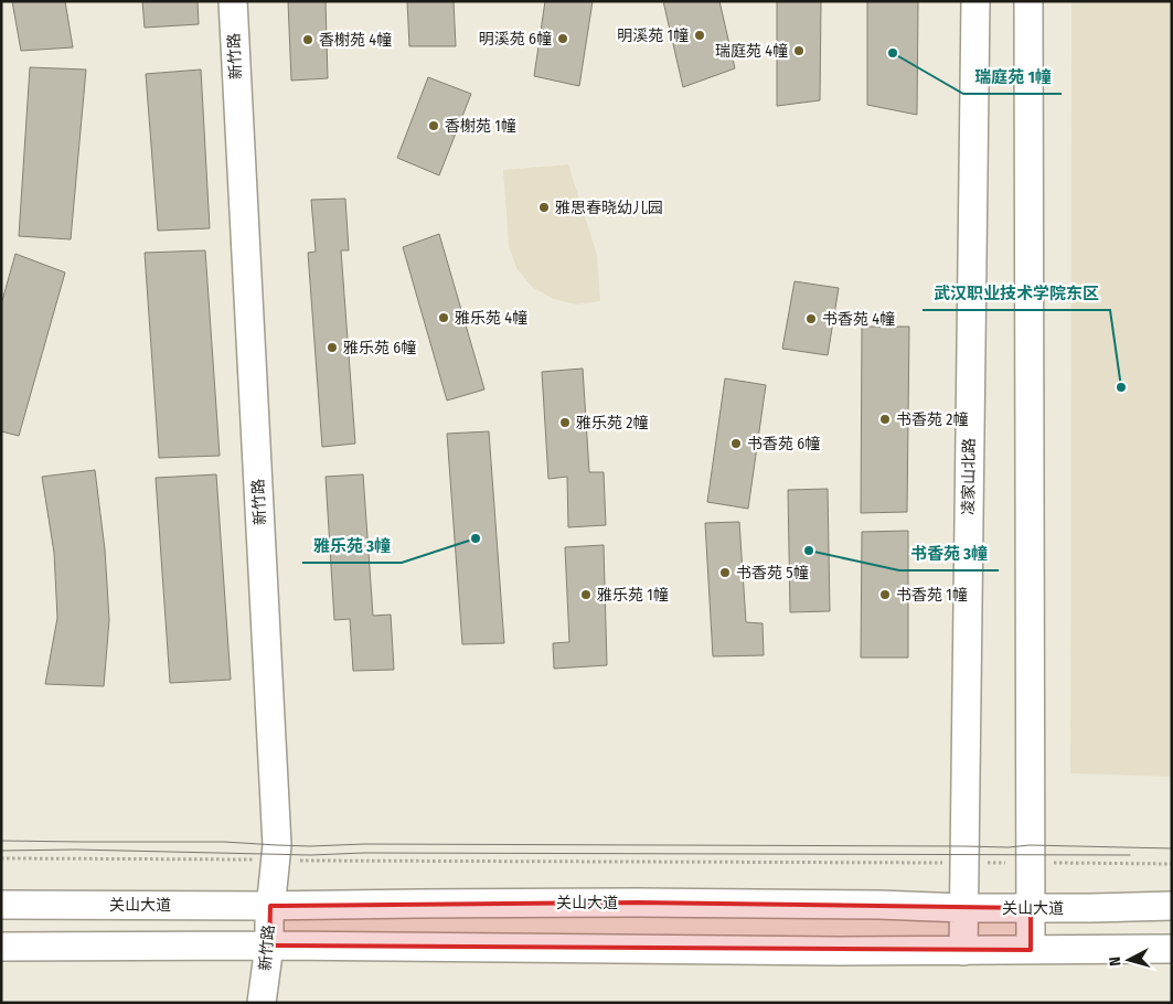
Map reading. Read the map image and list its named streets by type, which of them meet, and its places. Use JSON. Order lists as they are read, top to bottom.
{
  "streets": {
    "main road": ["新竹路", "凌家山北路", "关山大道"]
  },
  "crossings": [
    ["新竹路", "关山大道"],
    ["凌家山北路", "关山大道"]
  ],
  "places": [
    "明溪苑 1幢",
    "明溪苑 6幢",
    "香榭苑 4幢",
    "瑞庭苑 4幢",
    "瑞庭苑 1幢",
    "香榭苑 1幢",
    "雅思春晓幼儿园",
    "雅乐苑 4幢",
    "书香苑 4幢",
    "雅乐苑 6幢",
    "武汉职业技术学院东区",
    "书香苑 2幢",
    "雅乐苑 2幢",
    "书香苑 6幢",
    "雅乐苑 3幢",
    "书香苑 3幢",
    "书香苑 5幢",
    "雅乐苑 1幢",
    "书香苑 1幢"
  ],
  "north": "left"
}
